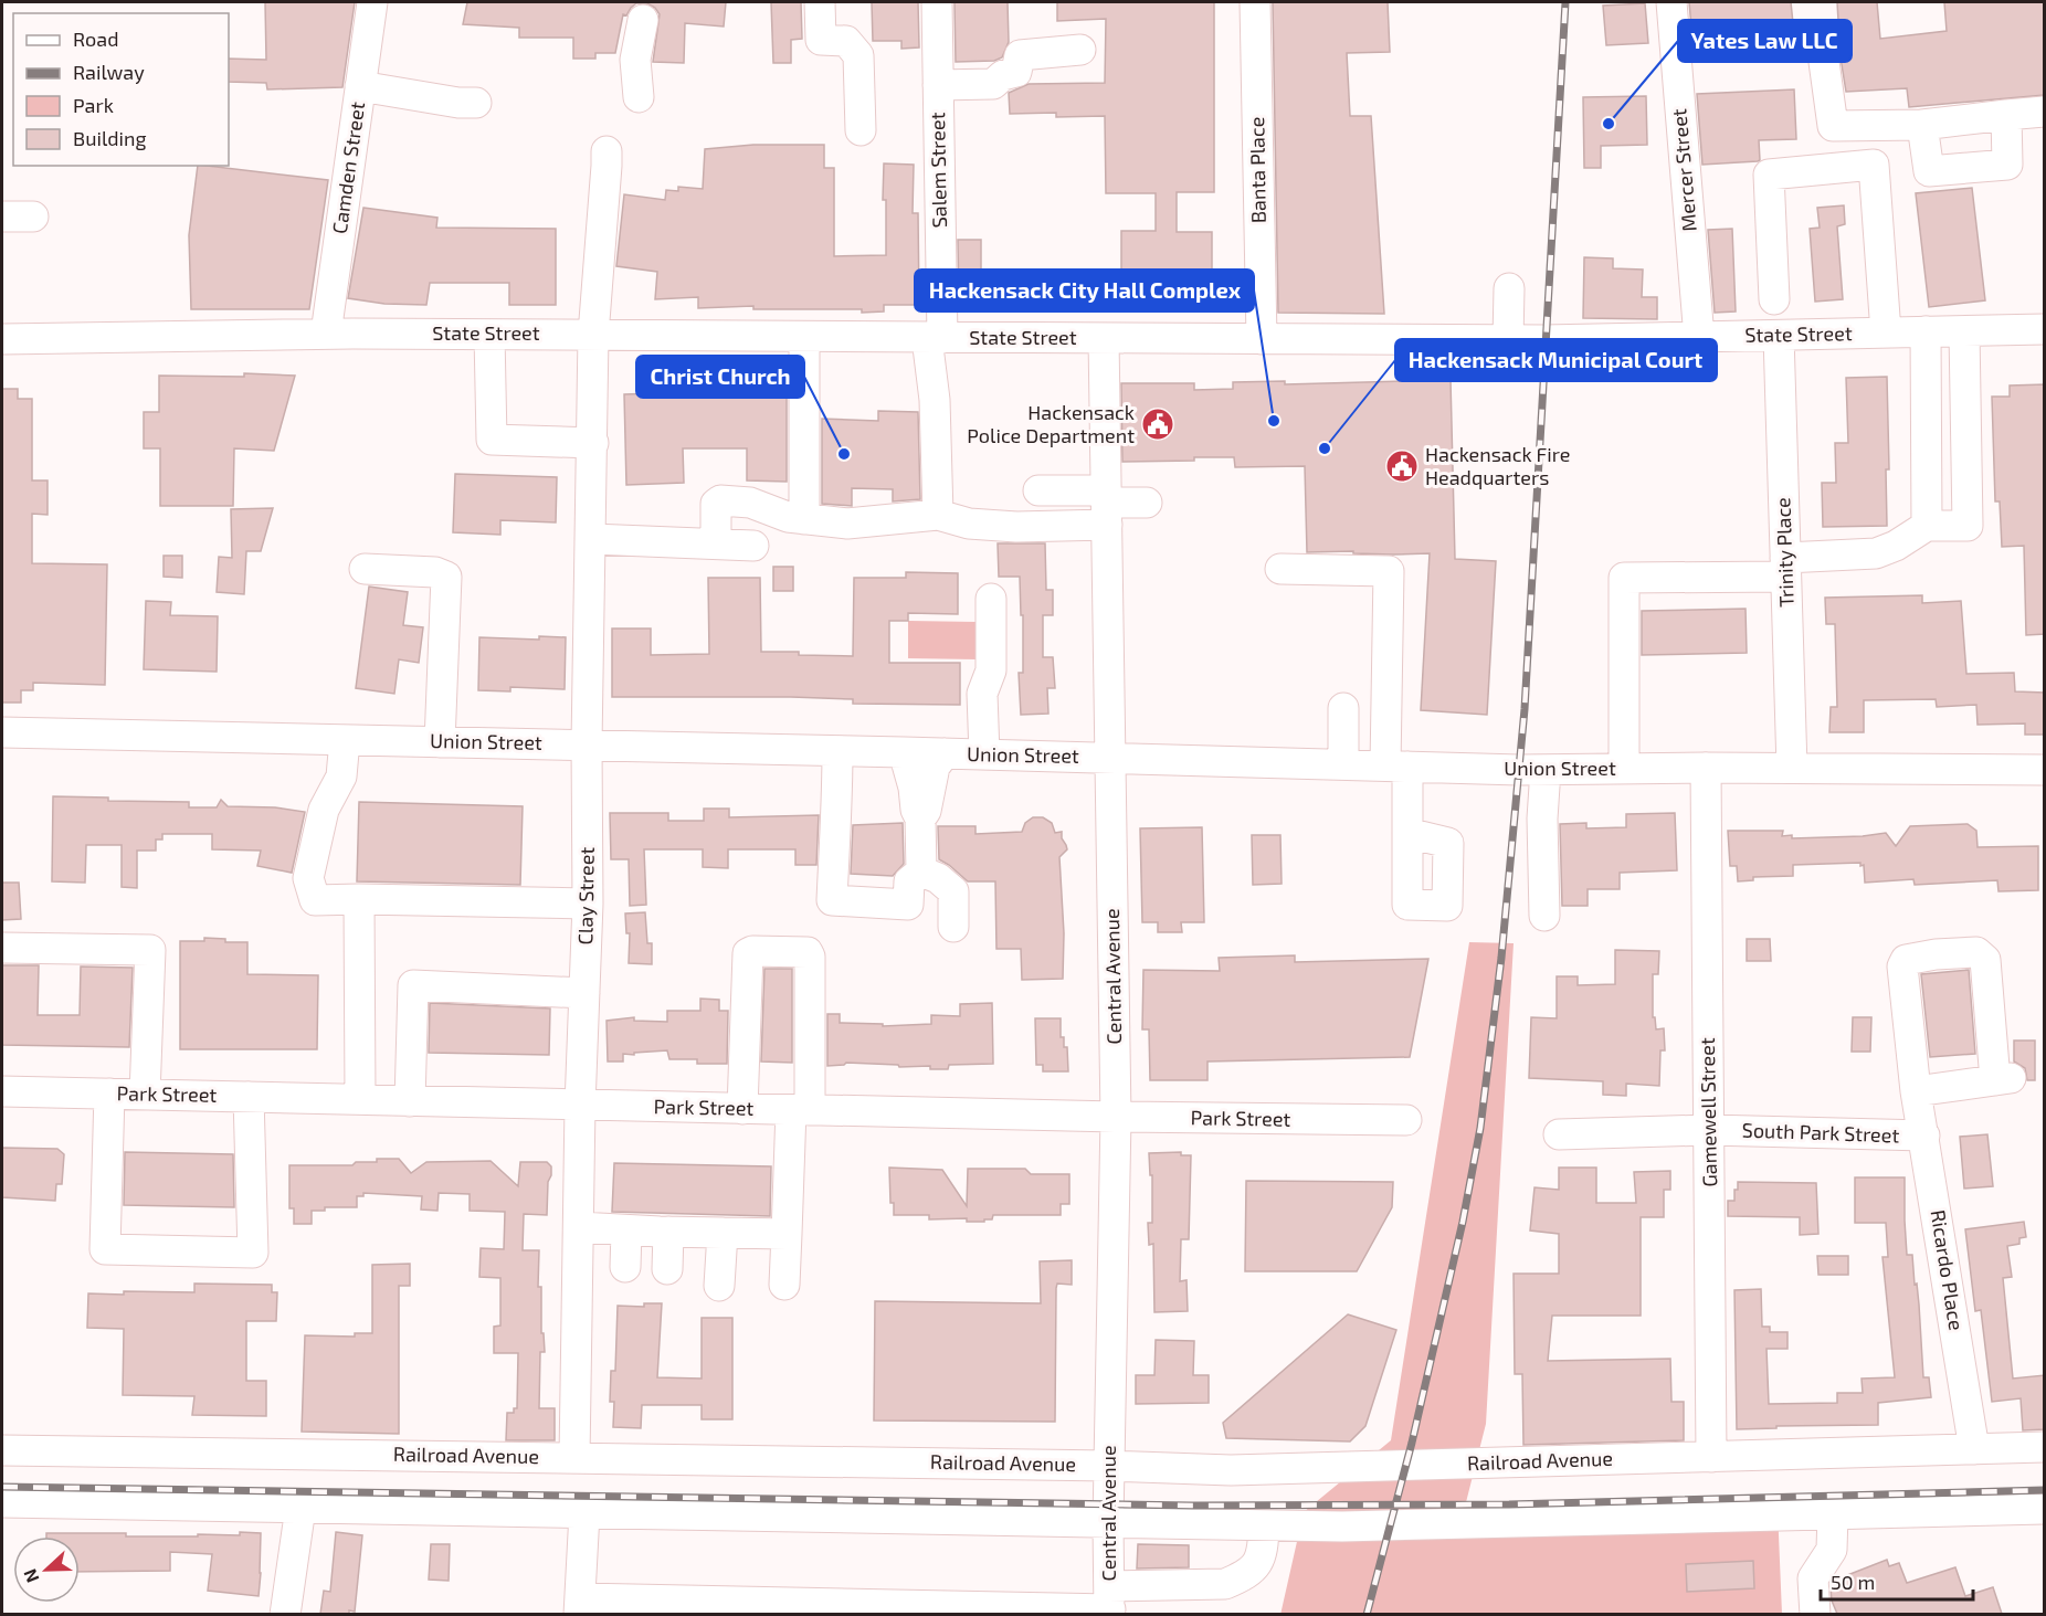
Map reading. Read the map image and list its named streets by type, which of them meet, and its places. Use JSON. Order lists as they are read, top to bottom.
{
  "streets": {
    "street": [
      "Camden Street",
      "Salem Street",
      "Banta Place",
      "Mercer Street",
      "State Street",
      "Trinity Place",
      "Union Street",
      "Clay Street",
      "Central Avenue",
      "Park Street",
      "Gamewell Street",
      "South Park Street",
      "Ricardo Place",
      "Railroad Avenue"
    ]
  },
  "crossings": [
    ["Camden Street", "State Street"],
    ["Salem Street", "State Street"],
    ["Banta Place", "State Street"],
    ["Mercer Street", "State Street"],
    ["State Street", "Trinity Place"],
    ["State Street", "Clay Street"],
    ["State Street", "Central Avenue"],
    ["Trinity Place", "Union Street"],
    ["Union Street", "Clay Street"],
    ["Union Street", "Central Avenue"],
    ["Union Street", "Gamewell Street"],
    ["Clay Street", "Park Street"],
    ["Clay Street", "Railroad Avenue"],
    ["Central Avenue", "Park Street"],
    ["Central Avenue", "Railroad Avenue"],
    ["Gamewell Street", "South Park Street"],
    ["Gamewell Street", "Railroad Avenue"],
    ["South Park Street", "Ricardo Place"],
    ["Ricardo Place", "Railroad Avenue"]
  ],
  "places": {
    "other": [
      "Yates Law LLC",
      "Hackensack City Hall Complex",
      "Hackensack Municipal Court",
      "Christ Church"
    ],
    "public building": ["Hackensack Police Department", "Hackensack Fire Headquarters"]
  },
  "legend": [
    "Road",
    "Railway",
    "Park",
    "Building"
  ],
  "scale_bar": "50 m",
  "north": "left"
}
